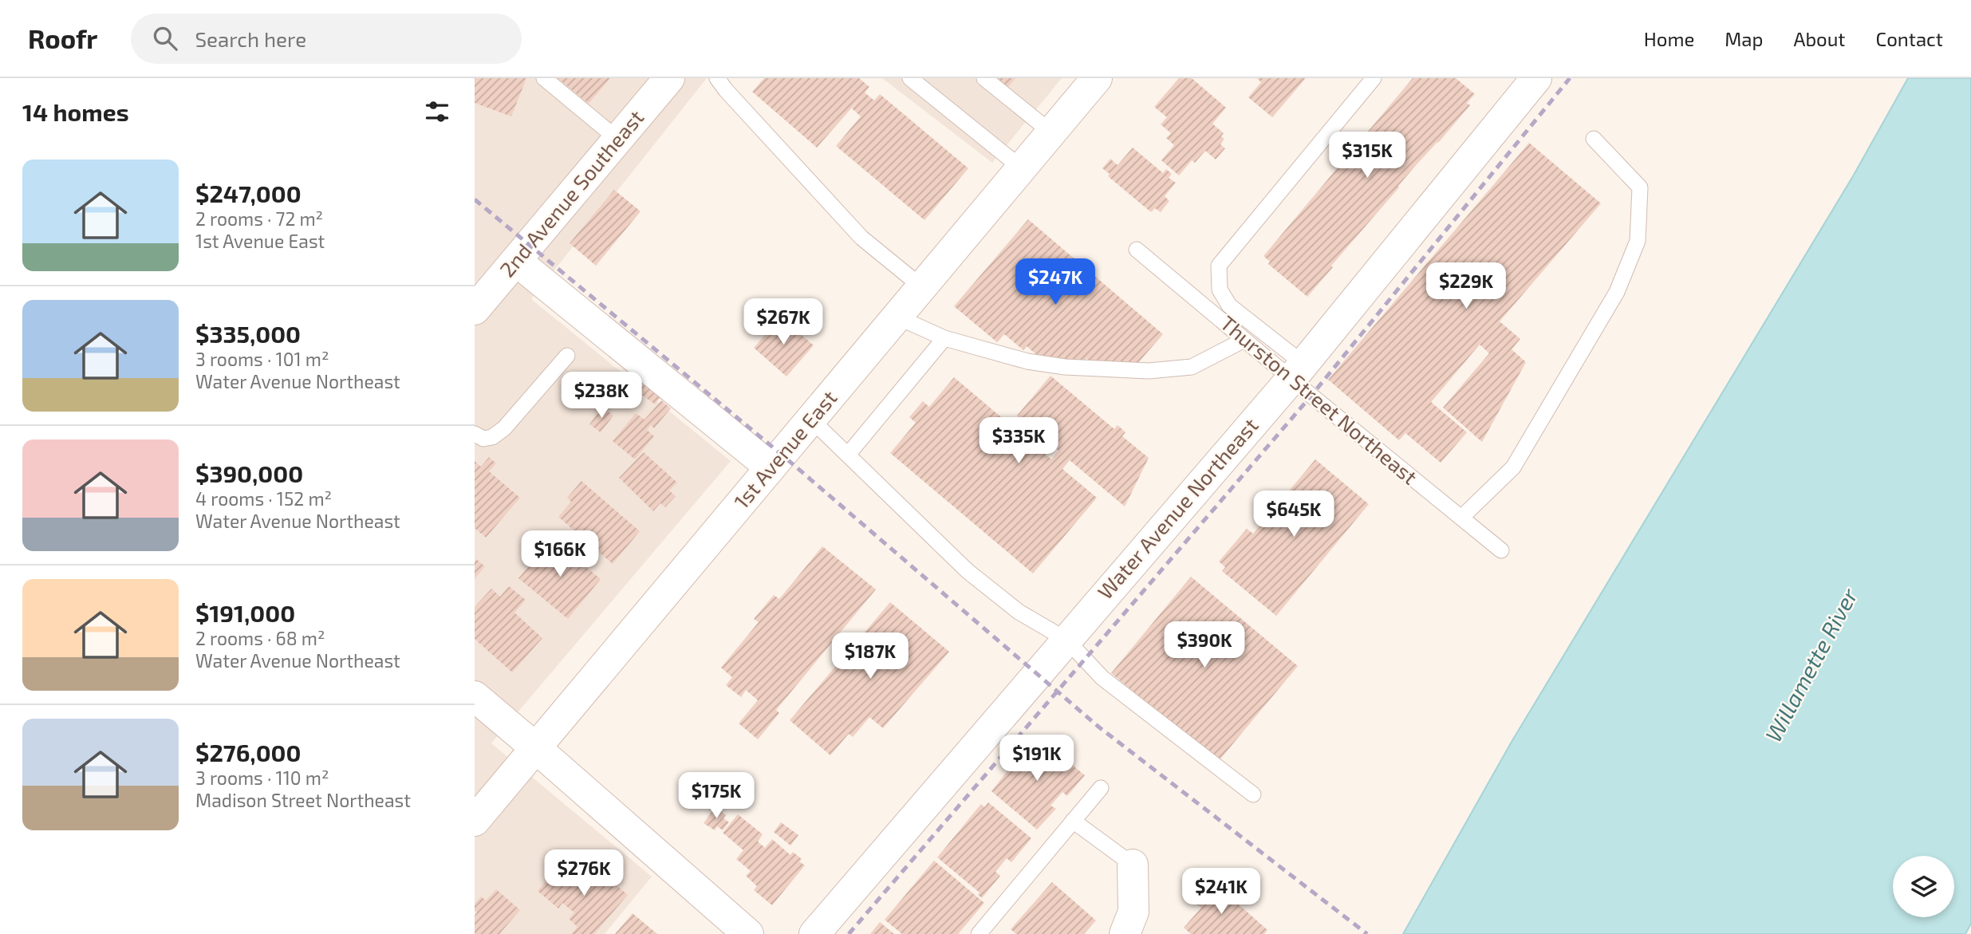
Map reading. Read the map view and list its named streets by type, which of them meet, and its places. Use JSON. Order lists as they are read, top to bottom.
{
  "streets": {
    "street": ["2nd Avenue Southeast", "1st Avenue East", "Water Avenue Northeast"],
    "lane": ["Thurston Street Northeast"]
  },
  "crossings": [
    ["Thurston Street Northeast", "Water Avenue Northeast"]
  ],
  "water": ["Willamette River"],
  "page": {
    "header": "Roofr",
    "search": "Search here",
    "nav": [
      "Home",
      "Map",
      "About",
      "Contact"
    ],
    "heading": "14 homes",
    "price": [
      "$315K",
      "$247K",
      "$229K",
      "$267K",
      "$238K",
      "$335K",
      "$645K",
      "$166K",
      "$390K",
      "$187K",
      "$191K",
      "$175K",
      "$276K",
      "$241K"
    ],
    "list": [
      {
        "name": "$247,000",
        "note": "2 rooms · 72 m² · 1st Avenue East"
      },
      {
        "name": "$335,000",
        "note": "3 rooms · 101 m² · Water Avenue Northeast"
      },
      {
        "name": "$390,000",
        "note": "4 rooms · 152 m² · Water Avenue Northeast"
      },
      {
        "name": "$191,000",
        "note": "2 rooms · 68 m² · Water Avenue Northeast"
      },
      {
        "name": "$276,000",
        "note": "3 rooms · 110 m² · Madison Street Northeast"
      }
    ]
  }
}
